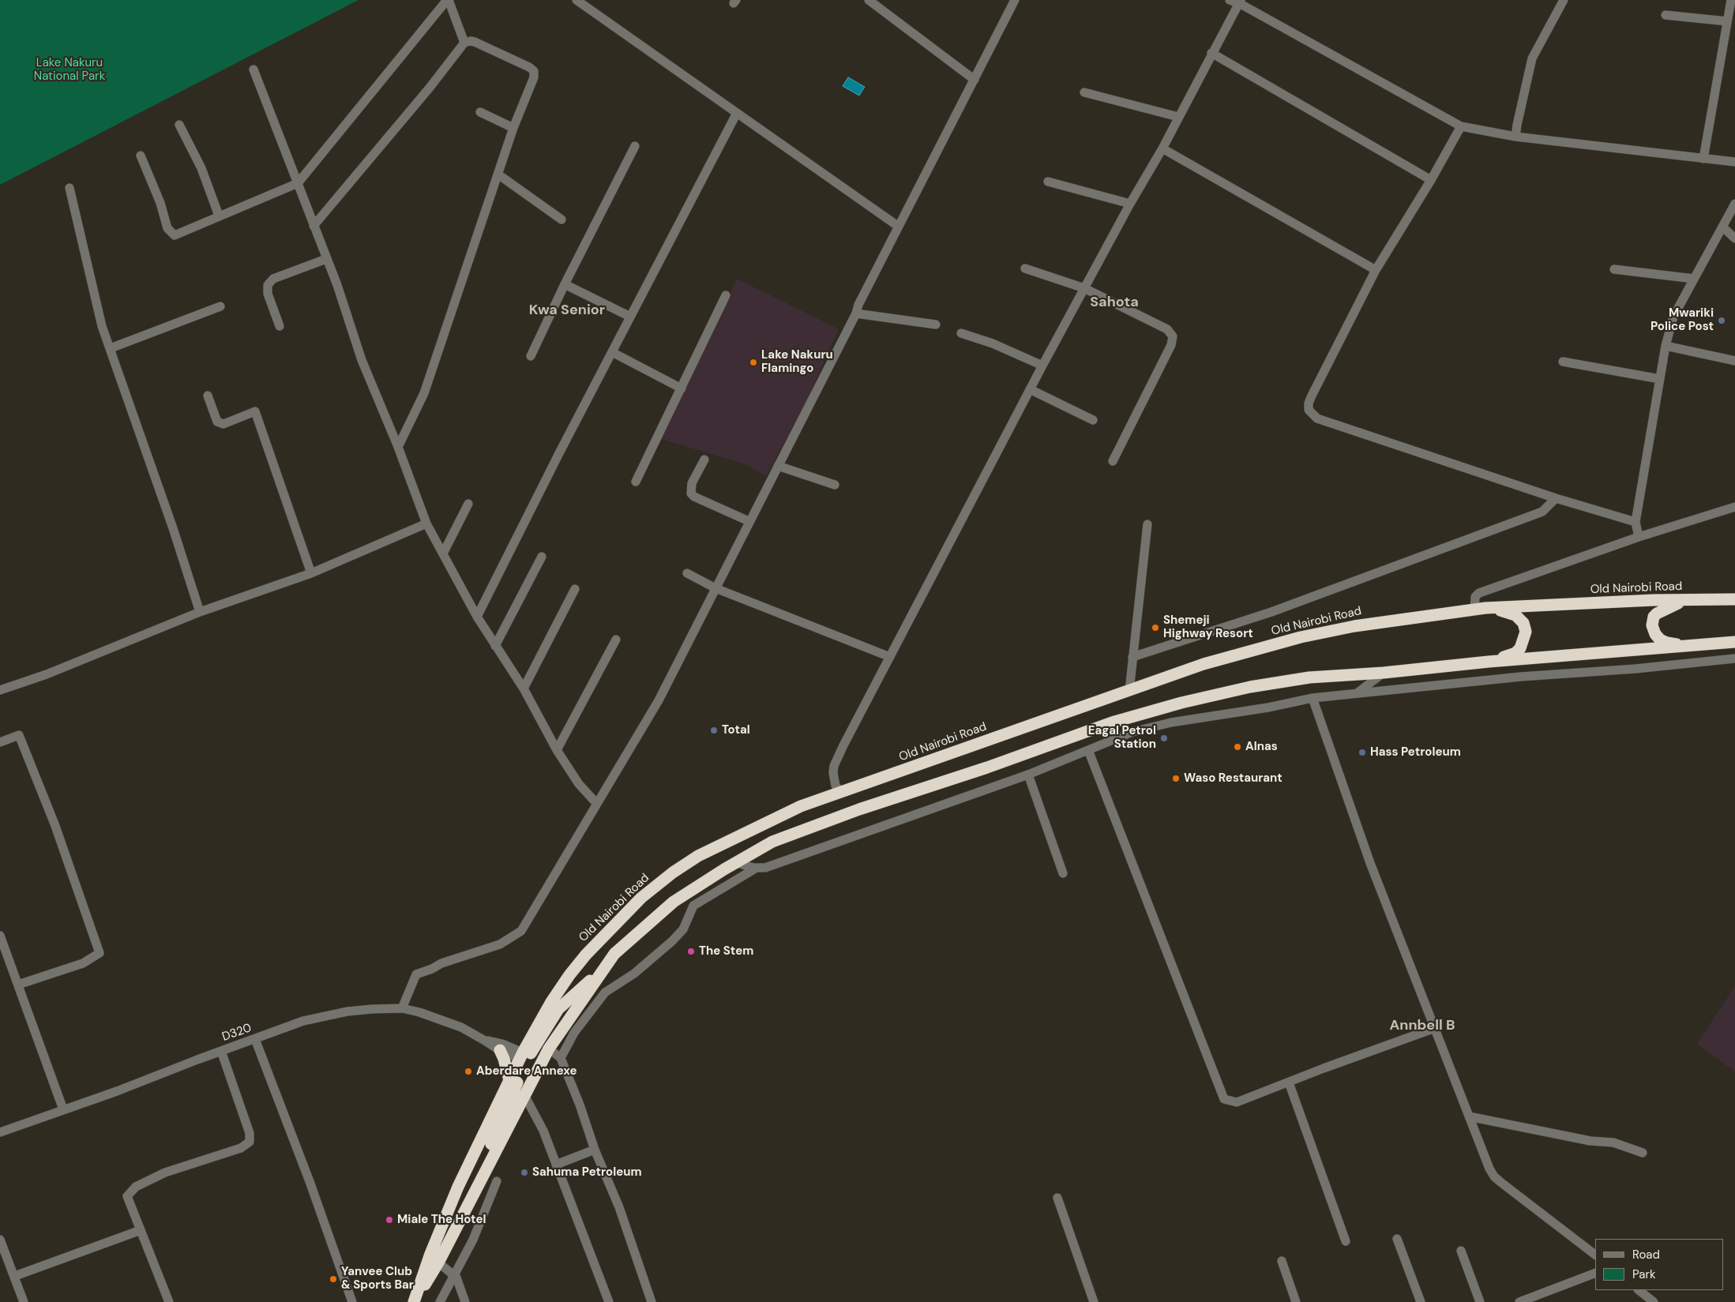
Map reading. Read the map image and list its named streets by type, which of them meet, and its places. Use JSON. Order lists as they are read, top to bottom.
{
  "streets": {
    "highway": ["Old Nairobi Road"],
    "street": ["D320"]
  },
  "crossings": [
    ["Old Nairobi Road", "D320"]
  ],
  "districts": ["Sahota", "Kwa Senior", "Annbell B"],
  "parks": ["Lake Nakuru National Park"],
  "places": [
    "Mwariki Police Post",
    "Lake Nakuru Flamingo",
    "Shemeji Highway Resort",
    "Total",
    "Eagal Petrol Station",
    "Alnas",
    "Hass Petroleum",
    "Waso Restaurant",
    "The Stem",
    "Aberdare Annexe",
    "Sahuma Petroleum",
    "Miale The Hotel",
    "Yanvee Club & Sports Bar"
  ],
  "legend": ["Road", "Park"]
}
